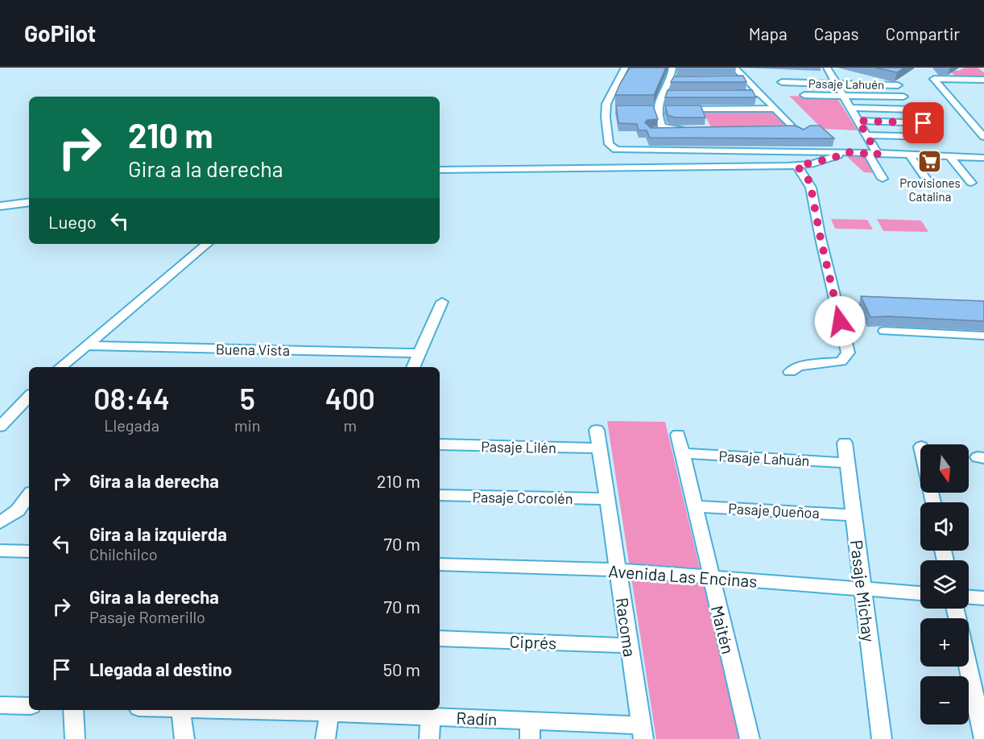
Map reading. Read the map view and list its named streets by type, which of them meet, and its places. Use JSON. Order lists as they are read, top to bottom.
{
  "streets": {
    "street": [
      "Pasaje Lahuén",
      "Buena Vista",
      "Pasaje Lilén",
      "Pasaje Lahuán",
      "Pasaje Corcolén",
      "Pasaje Queñoa",
      "Avenida Las Encinas",
      "Pasaje Michay",
      "Racoma",
      "Maitén",
      "Ciprés",
      "Radín"
    ]
  },
  "crossings": [
    ["Pasaje Lilén", "Racoma"],
    ["Pasaje Lahuán", "Pasaje Michay"],
    ["Pasaje Lahuán", "Maitén"],
    ["Pasaje Corcolén", "Racoma"],
    ["Pasaje Queñoa", "Pasaje Michay"],
    ["Pasaje Queñoa", "Maitén"],
    ["Avenida Las Encinas", "Pasaje Michay"],
    ["Avenida Las Encinas", "Racoma"],
    ["Avenida Las Encinas", "Maitén"],
    ["Racoma", "Ciprés"],
    ["Racoma", "Radín"]
  ],
  "places": {
    "supermarket": ["Provisiones Catalina"]
  },
  "north": "bottom",
  "page": {
    "header": "GoPilot",
    "nav": ["Mapa", "Capas", "Compartir"],
    "turn": ["210 m", "Gira a la derecha"],
    "then": "Luego",
    "eta": [
      "08:44",
      "Llegada",
      "5",
      "min",
      "400",
      "m"
    ],
    "map_buttons": ["+", "−"],
    "list": [
      {
        "name": "Gira a la derecha",
        "value": "210 m"
      },
      {
        "name": "Gira a la izquierda",
        "note": "Chilchilco",
        "value": "70 m"
      },
      {
        "name": "Gira a la derecha",
        "note": "Pasaje Romerillo",
        "value": "70 m"
      },
      {
        "name": "Llegada al destino",
        "value": "50 m"
      }
    ]
  }
}
